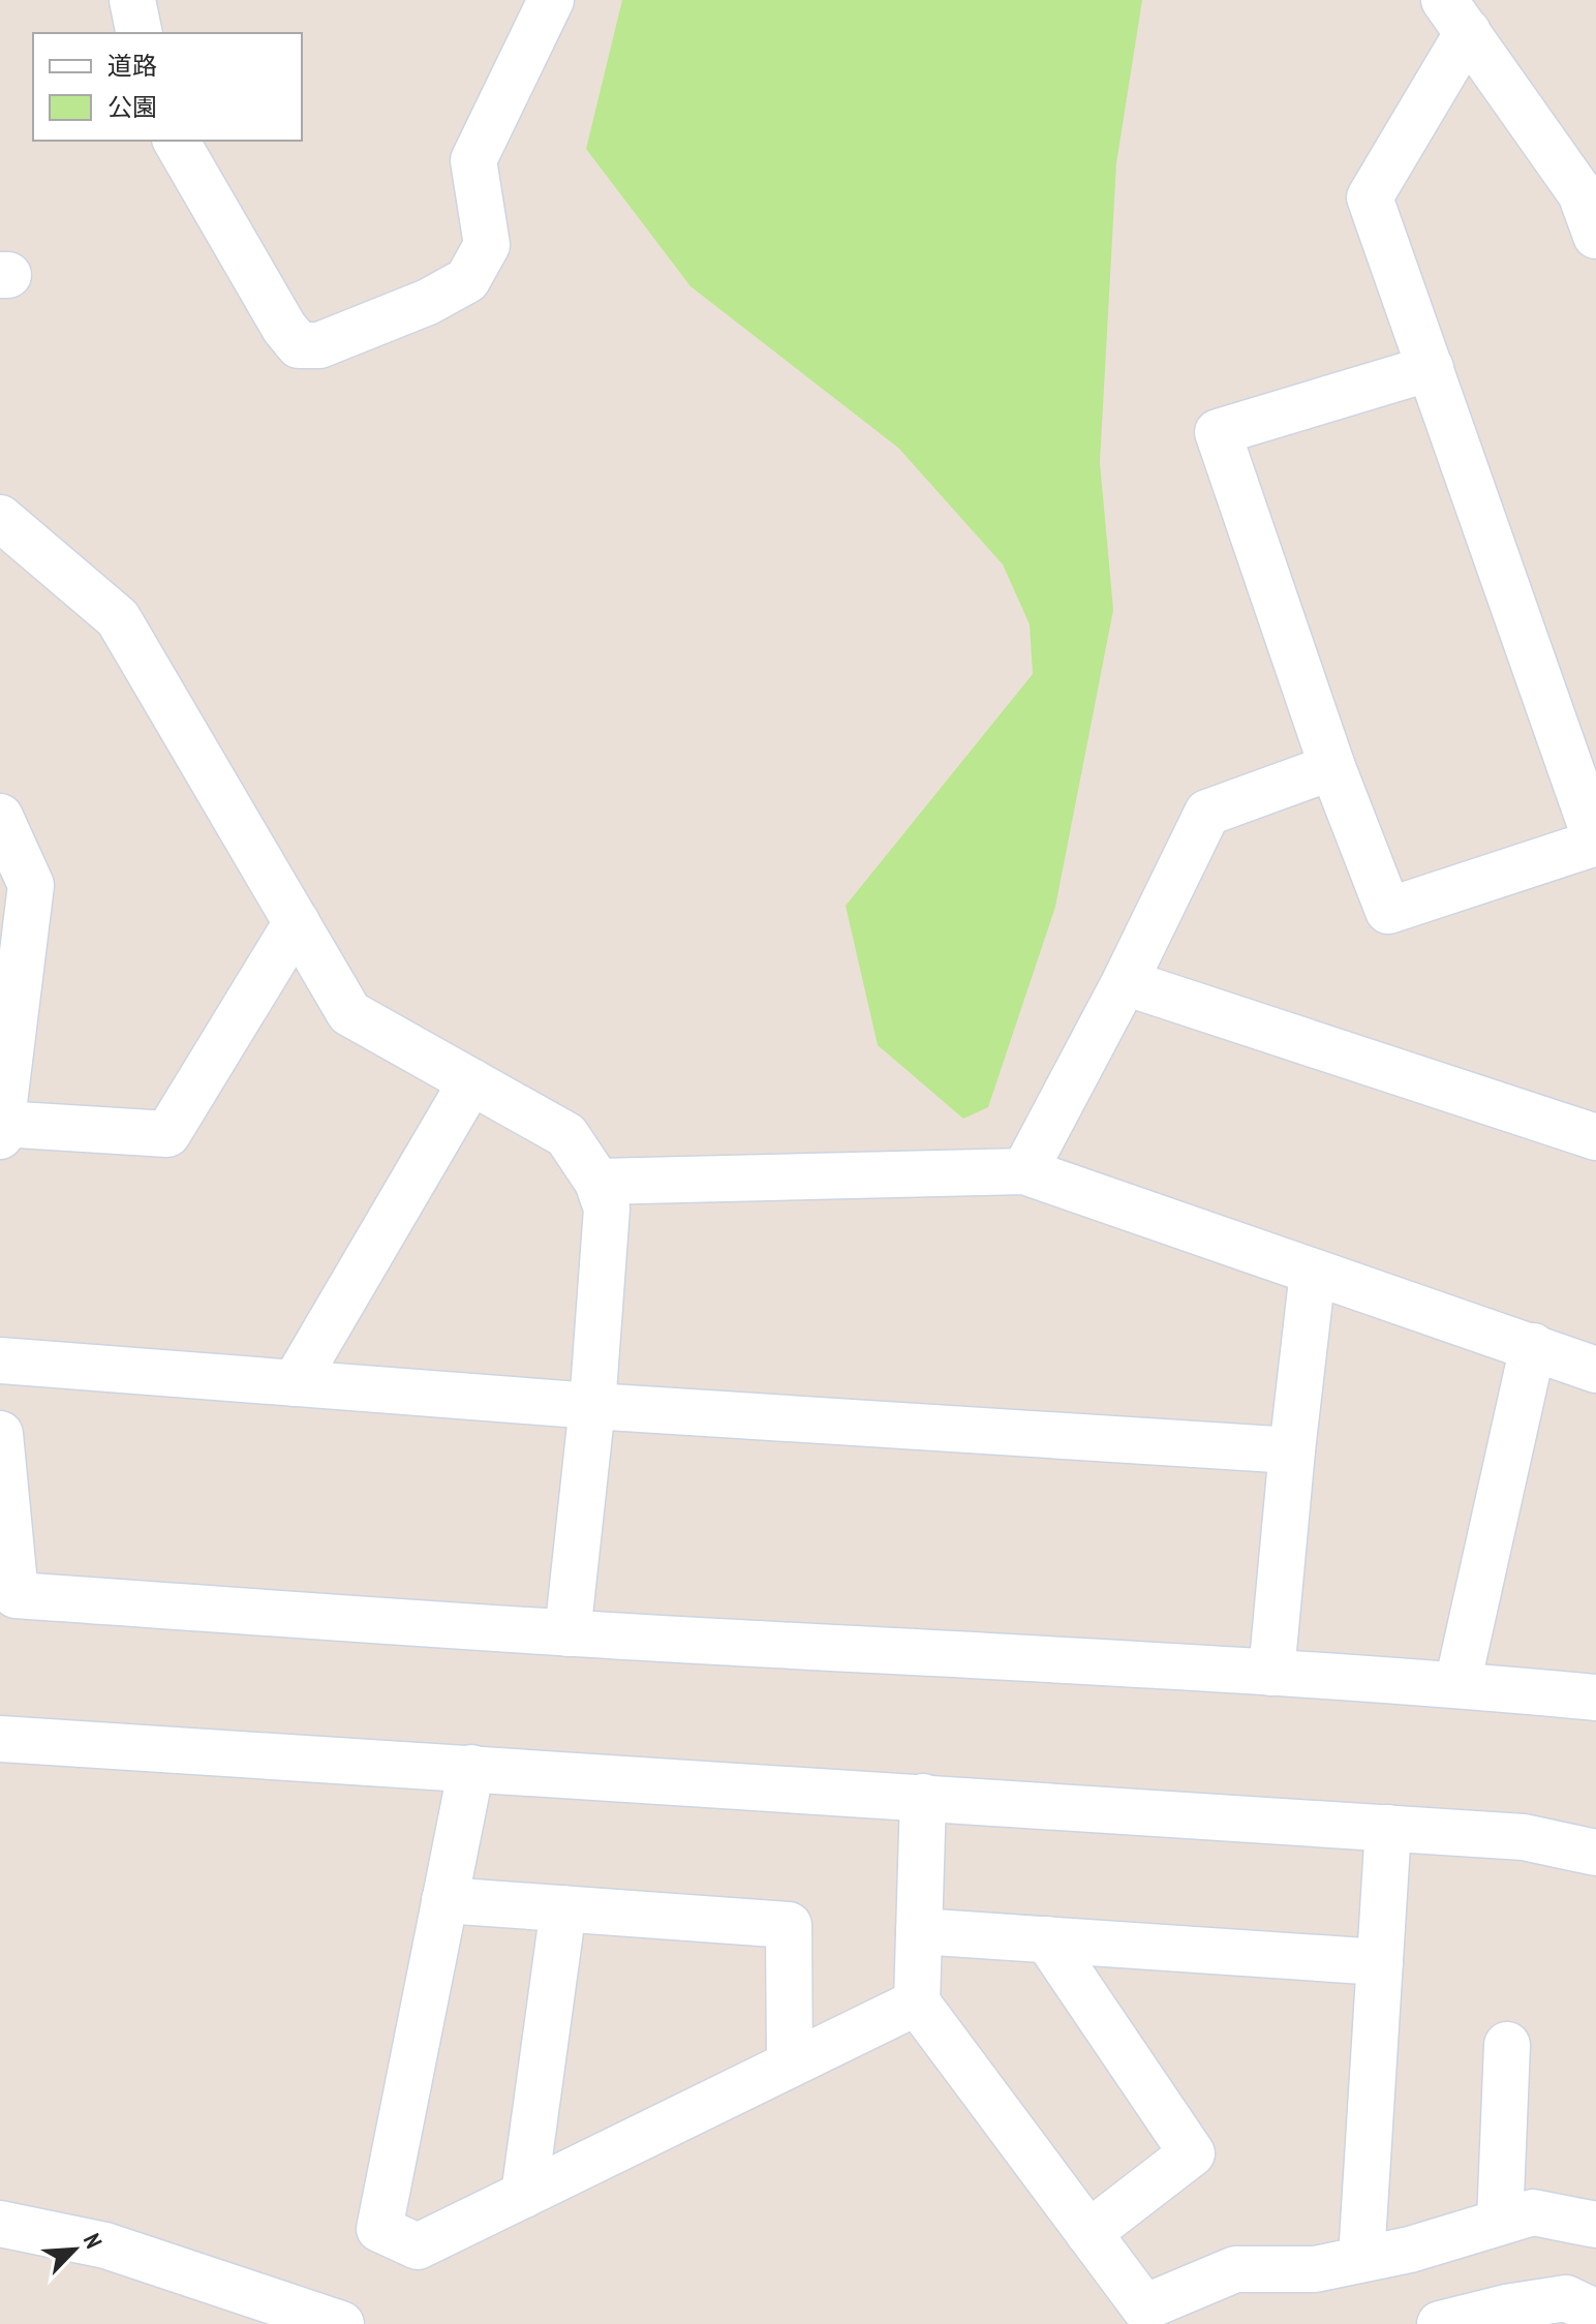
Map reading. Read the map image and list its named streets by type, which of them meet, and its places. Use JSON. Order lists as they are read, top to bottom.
{
  "legend": ["道路", "公園"],
  "north": "top right"
}
